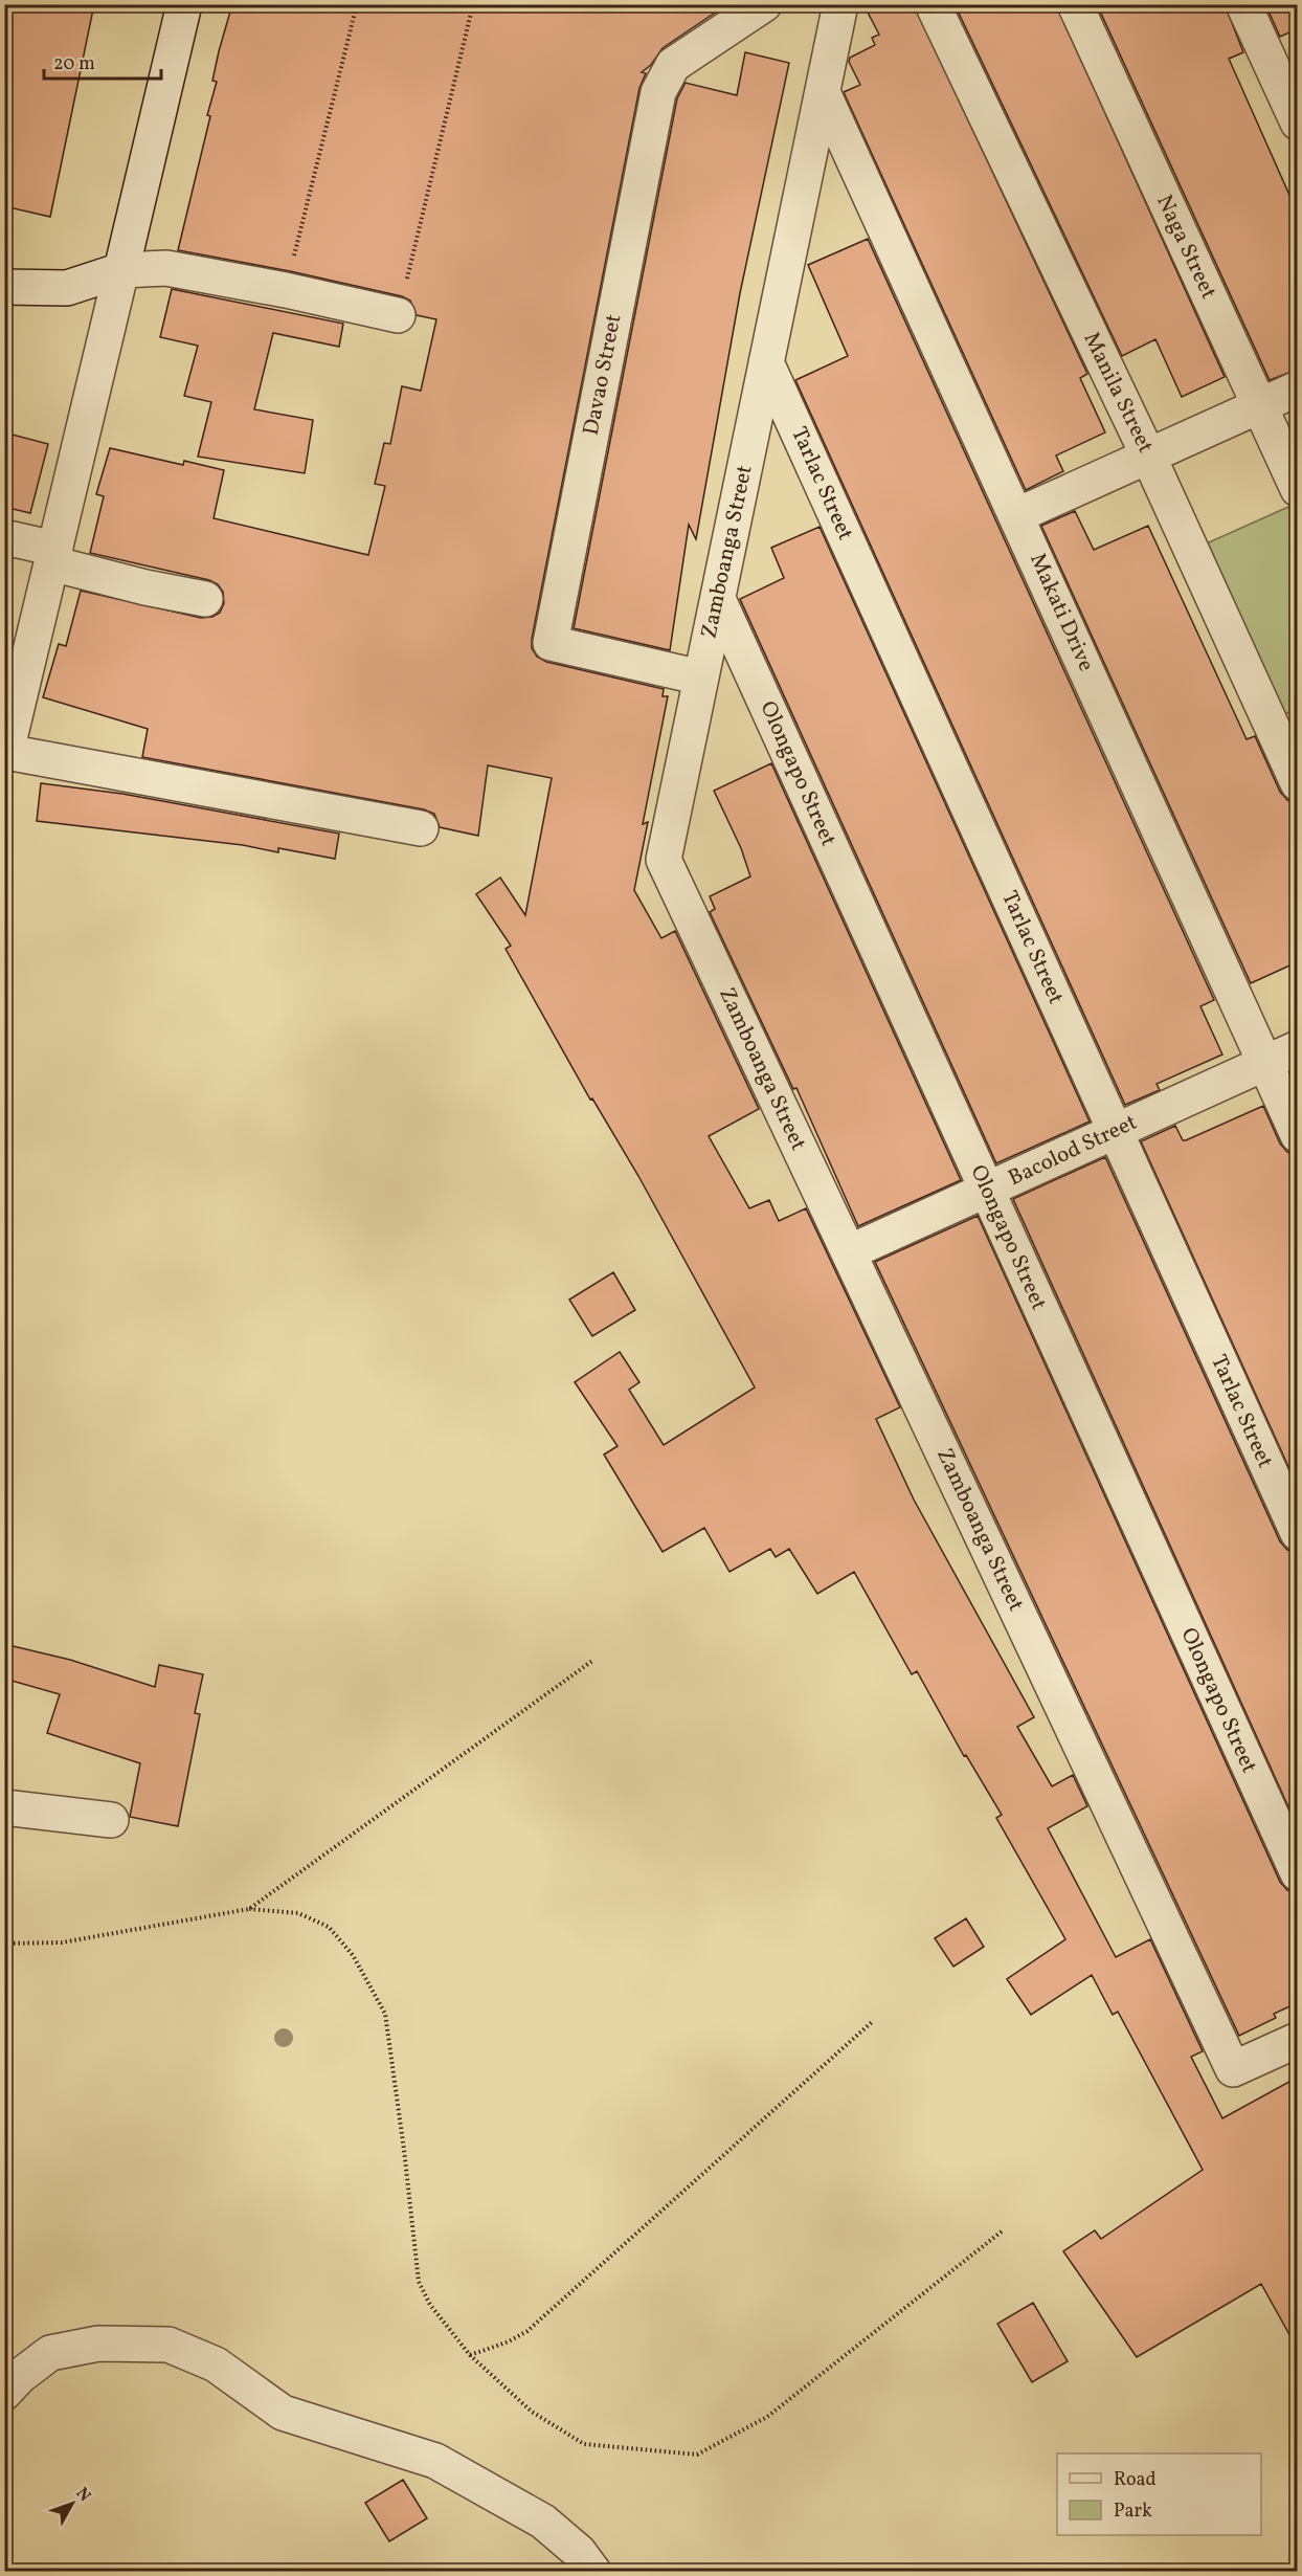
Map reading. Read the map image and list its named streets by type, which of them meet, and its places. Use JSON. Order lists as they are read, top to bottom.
{
  "streets": {
    "street": [
      "Naga Street",
      "Davao Street",
      "Manila Street",
      "Tarlac Street",
      "Zamboanga Street",
      "Makati Drive",
      "Olongapo Street",
      "Bacolod Street"
    ]
  },
  "crossings": [
    ["Davao Street", "Zamboanga Street"],
    ["Tarlac Street", "Zamboanga Street"],
    ["Tarlac Street", "Bacolod Street"],
    ["Zamboanga Street", "Makati Drive"],
    ["Zamboanga Street", "Olongapo Street"],
    ["Zamboanga Street", "Bacolod Street"],
    ["Makati Drive", "Bacolod Street"],
    ["Olongapo Street", "Bacolod Street"]
  ],
  "legend": ["Road", "Park"],
  "scale_bar": "20 m",
  "north": "top right"
}
